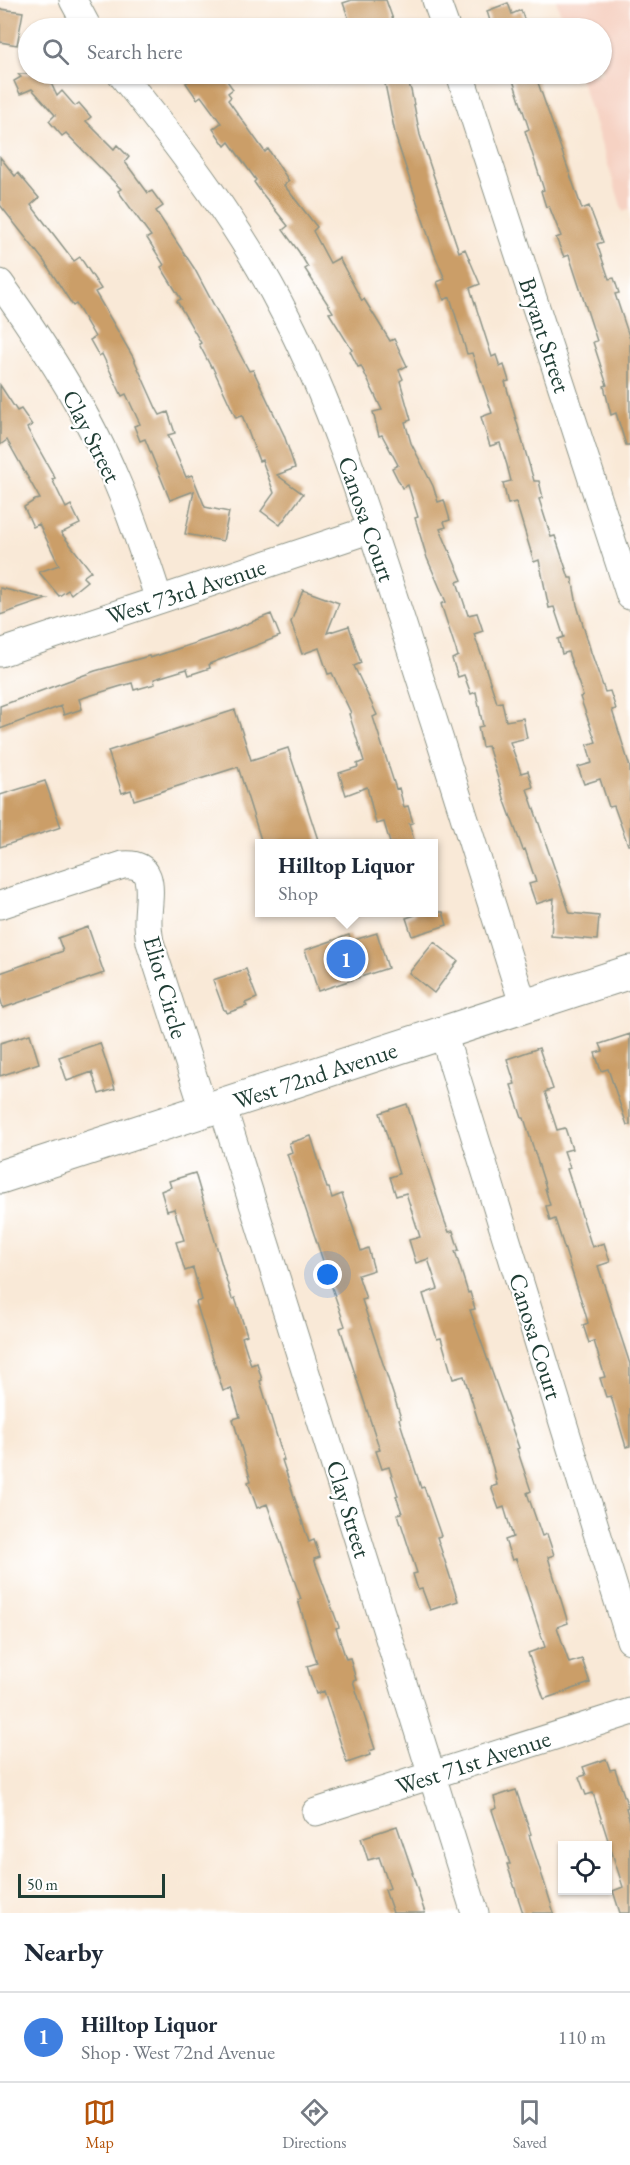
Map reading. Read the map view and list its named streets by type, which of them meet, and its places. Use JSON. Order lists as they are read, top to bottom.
{
  "streets": {
    "main road": ["West 72nd Avenue"],
    "street": [
      "Bryant Street",
      "Clay Street",
      "Canosa Court",
      "West 73rd Avenue",
      "Eliot Circle",
      "West 71st Avenue"
    ]
  },
  "crossings": [
    ["Clay Street", "West 73rd Avenue"],
    ["Clay Street", "Eliot Circle"],
    ["Clay Street", "West 72nd Avenue"],
    ["Clay Street", "West 71st Avenue"],
    ["Canosa Court", "West 73rd Avenue"],
    ["Canosa Court", "West 72nd Avenue"],
    ["Eliot Circle", "West 72nd Avenue"]
  ],
  "scale_bar": "50 m",
  "page": {
    "search": "Search here",
    "popup": ["Hilltop Liquor", "Shop"],
    "pins": "1",
    "scale": "50 m",
    "heading": "Nearby",
    "list": [
      {
        "mark": "1",
        "name": "Hilltop Liquor",
        "note": "Shop · West 72nd Avenue",
        "value": "110 m"
      }
    ],
    "nav": ["Map", "Directions", "Saved"]
  }
}
